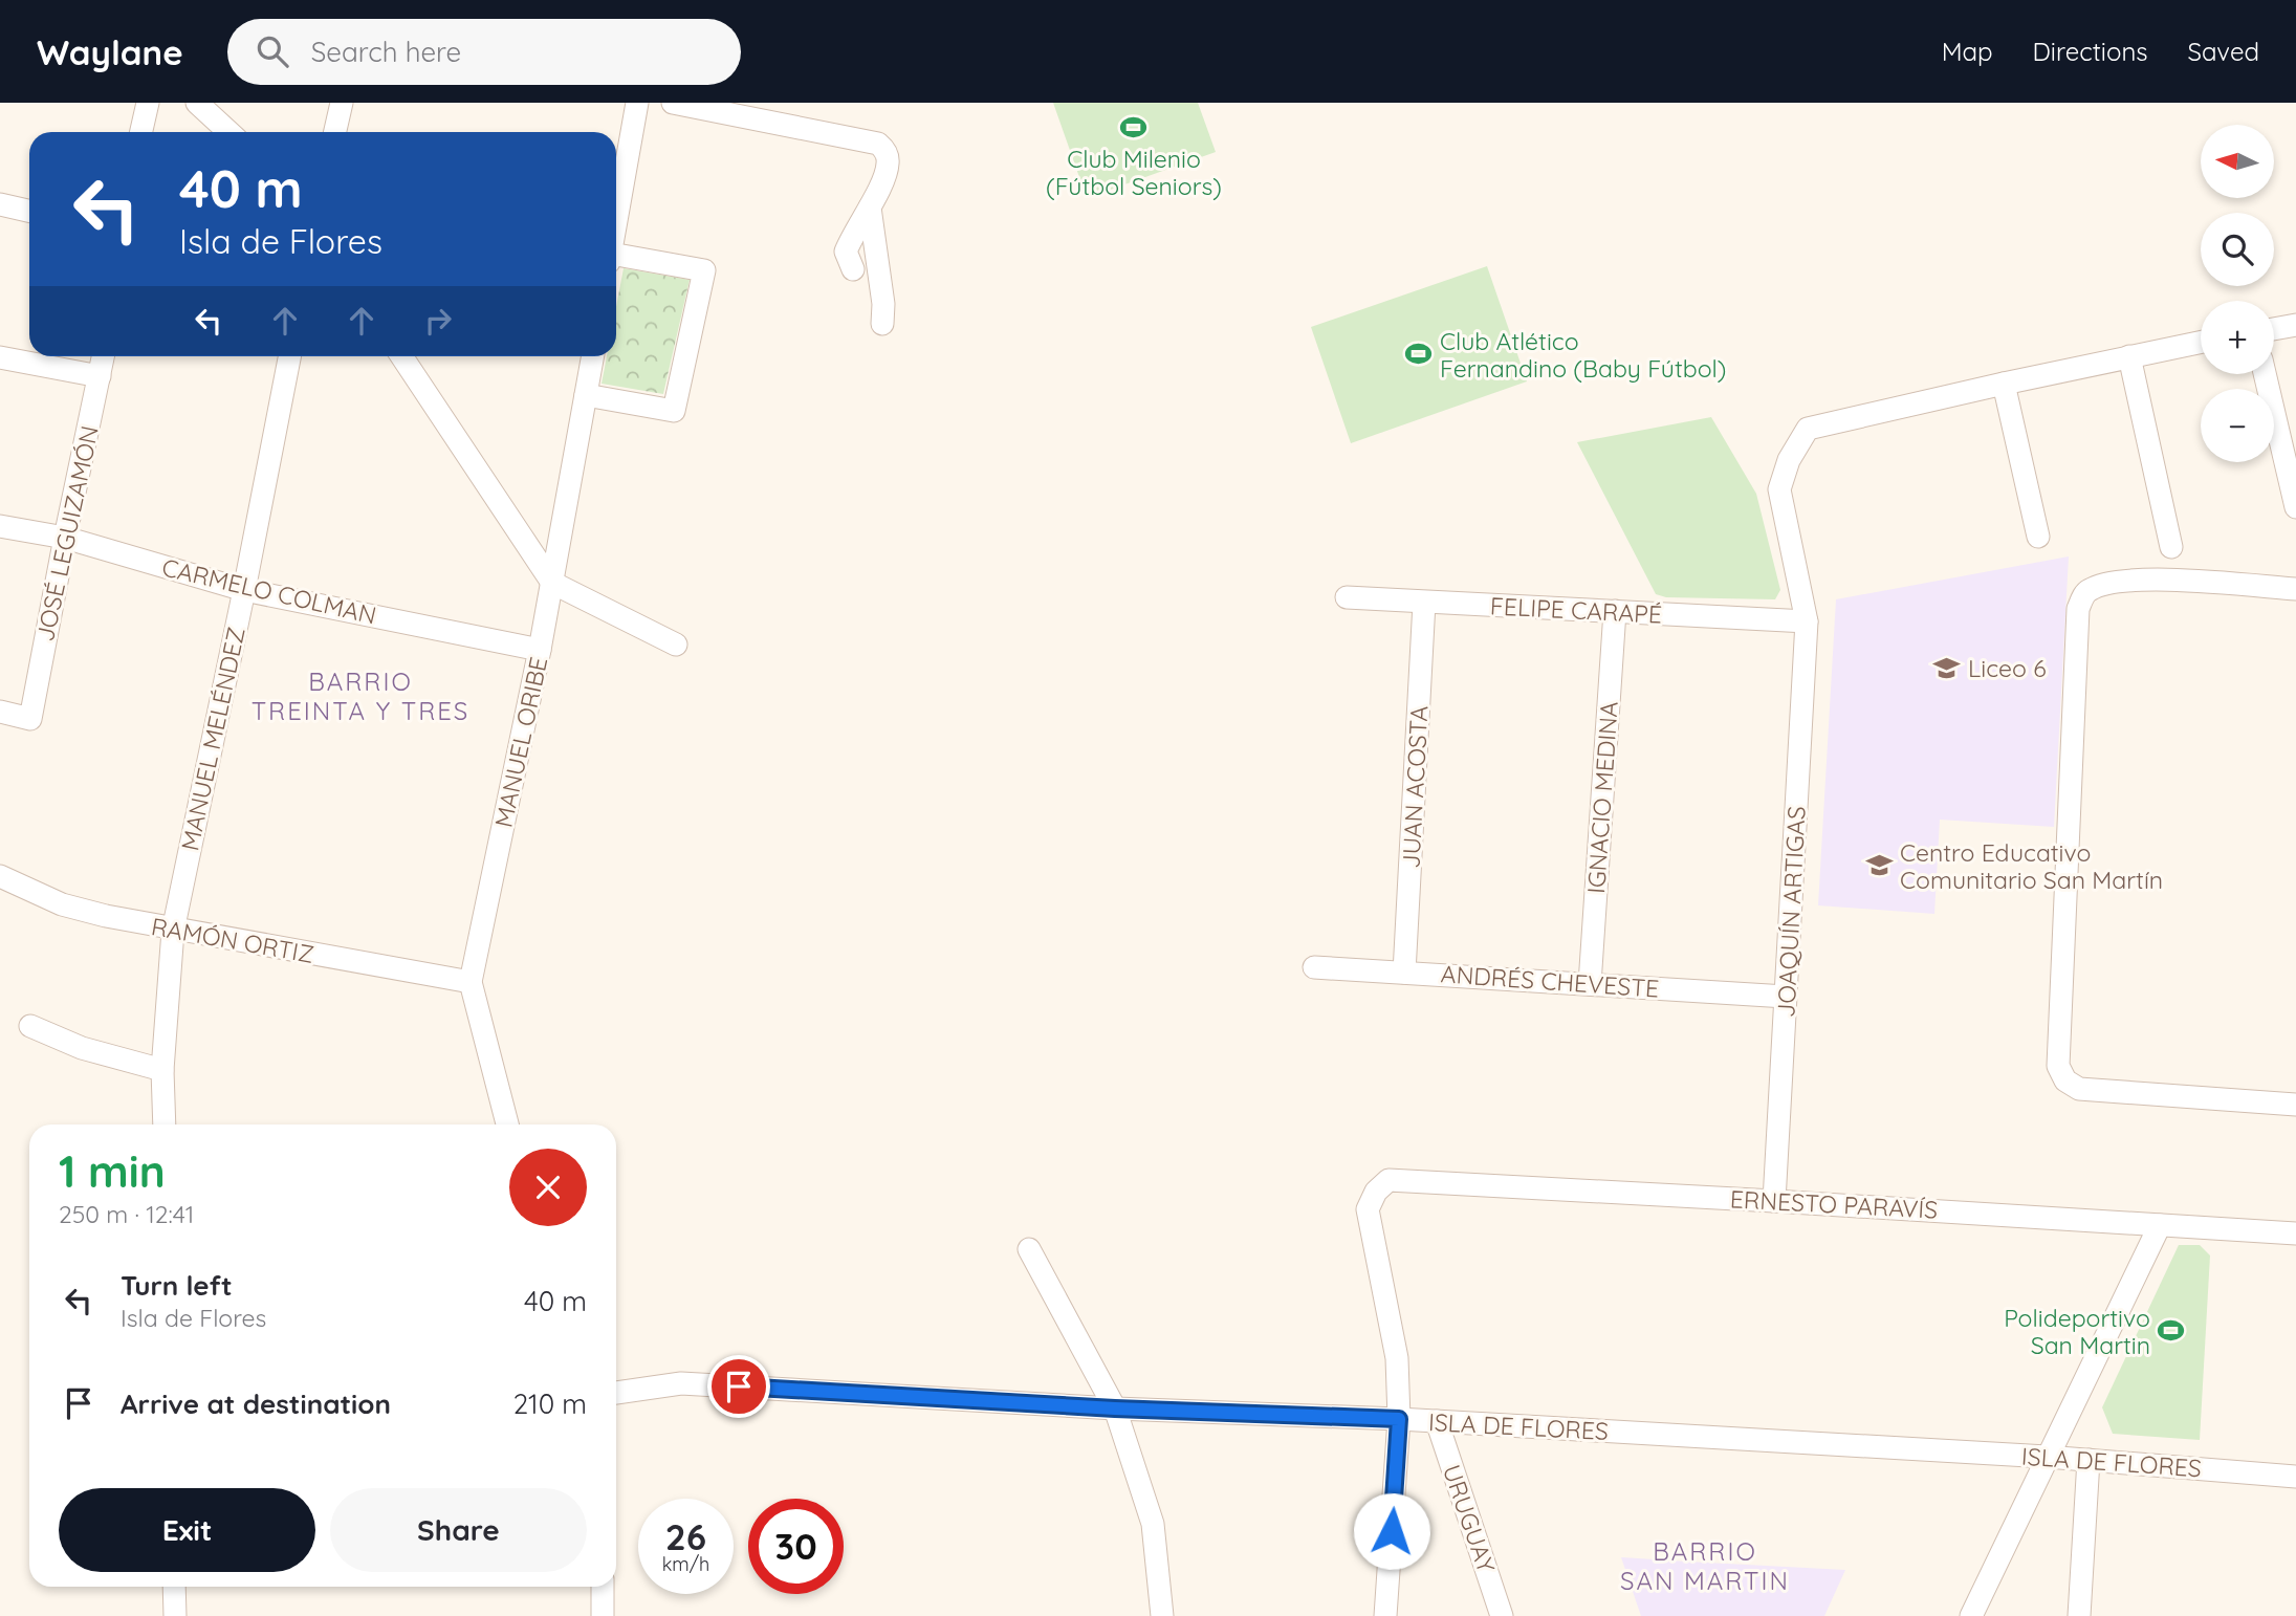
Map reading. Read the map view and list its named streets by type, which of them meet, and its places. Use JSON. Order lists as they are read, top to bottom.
{
  "streets": {
    "street": [
      "JOSÉ LEGUIZAMÓN",
      "CARMELO COLMAN",
      "FELIPE CARAPÉ",
      "MANUEL MELÉNDEZ",
      "MANUEL ORIBE",
      "JUAN ACOSTA",
      "IGNACIO MEDINA",
      "JOAQUÍN ARTIGAS",
      "RAMÓN ORTIZ",
      "ANDRÉS CHEVESTE",
      "ERNESTO PARAVÍS",
      "ISLA DE FLORES",
      "URUGUAY"
    ]
  },
  "crossings": [
    ["JOSÉ LEGUIZAMÓN", "CARMELO COLMAN"],
    ["CARMELO COLMAN", "MANUEL MELÉNDEZ"],
    ["CARMELO COLMAN", "MANUEL ORIBE"],
    ["FELIPE CARAPÉ", "JUAN ACOSTA"],
    ["FELIPE CARAPÉ", "IGNACIO MEDINA"],
    ["FELIPE CARAPÉ", "JOAQUÍN ARTIGAS"],
    ["MANUEL MELÉNDEZ", "RAMÓN ORTIZ"],
    ["MANUEL ORIBE", "RAMÓN ORTIZ"],
    ["JUAN ACOSTA", "ANDRÉS CHEVESTE"],
    ["IGNACIO MEDINA", "ANDRÉS CHEVESTE"],
    ["JOAQUÍN ARTIGAS", "ANDRÉS CHEVESTE"],
    ["JOAQUÍN ARTIGAS", "ERNESTO PARAVÍS"],
    ["ERNESTO PARAVÍS", "ISLA DE FLORES"],
    ["ISLA DE FLORES", "URUGUAY"]
  ],
  "districts": ["BARRIO TREINTA Y TRES", "BARRIO SAN MARTIN"],
  "places": {
    "sports": ["Club Milenio (Fútbol Seniors)", "Club Atlético Fernandino (Baby Fútbol)", "Polideportivo San Martin"],
    "school or university": ["Liceo 6", "Centro Educativo Comunitario San Martín"]
  },
  "north": "left",
  "page": {
    "header": "Waylane",
    "search": "Search here",
    "nav": ["Map", "Directions", "Saved"],
    "map_buttons": ["+", "−"],
    "turn": ["40 m", "Isla de Flores"],
    "heading": ["1 min", "250 m · 12:41"],
    "list": [
      {
        "name": "Turn left",
        "note": "Isla de Flores",
        "value": "40 m"
      },
      {
        "name": "Arrive at destination",
        "value": "210 m"
      }
    ],
    "buttons": ["Exit", "Share"],
    "speed": "26 km/h",
    "limit": "30"
  }
}
